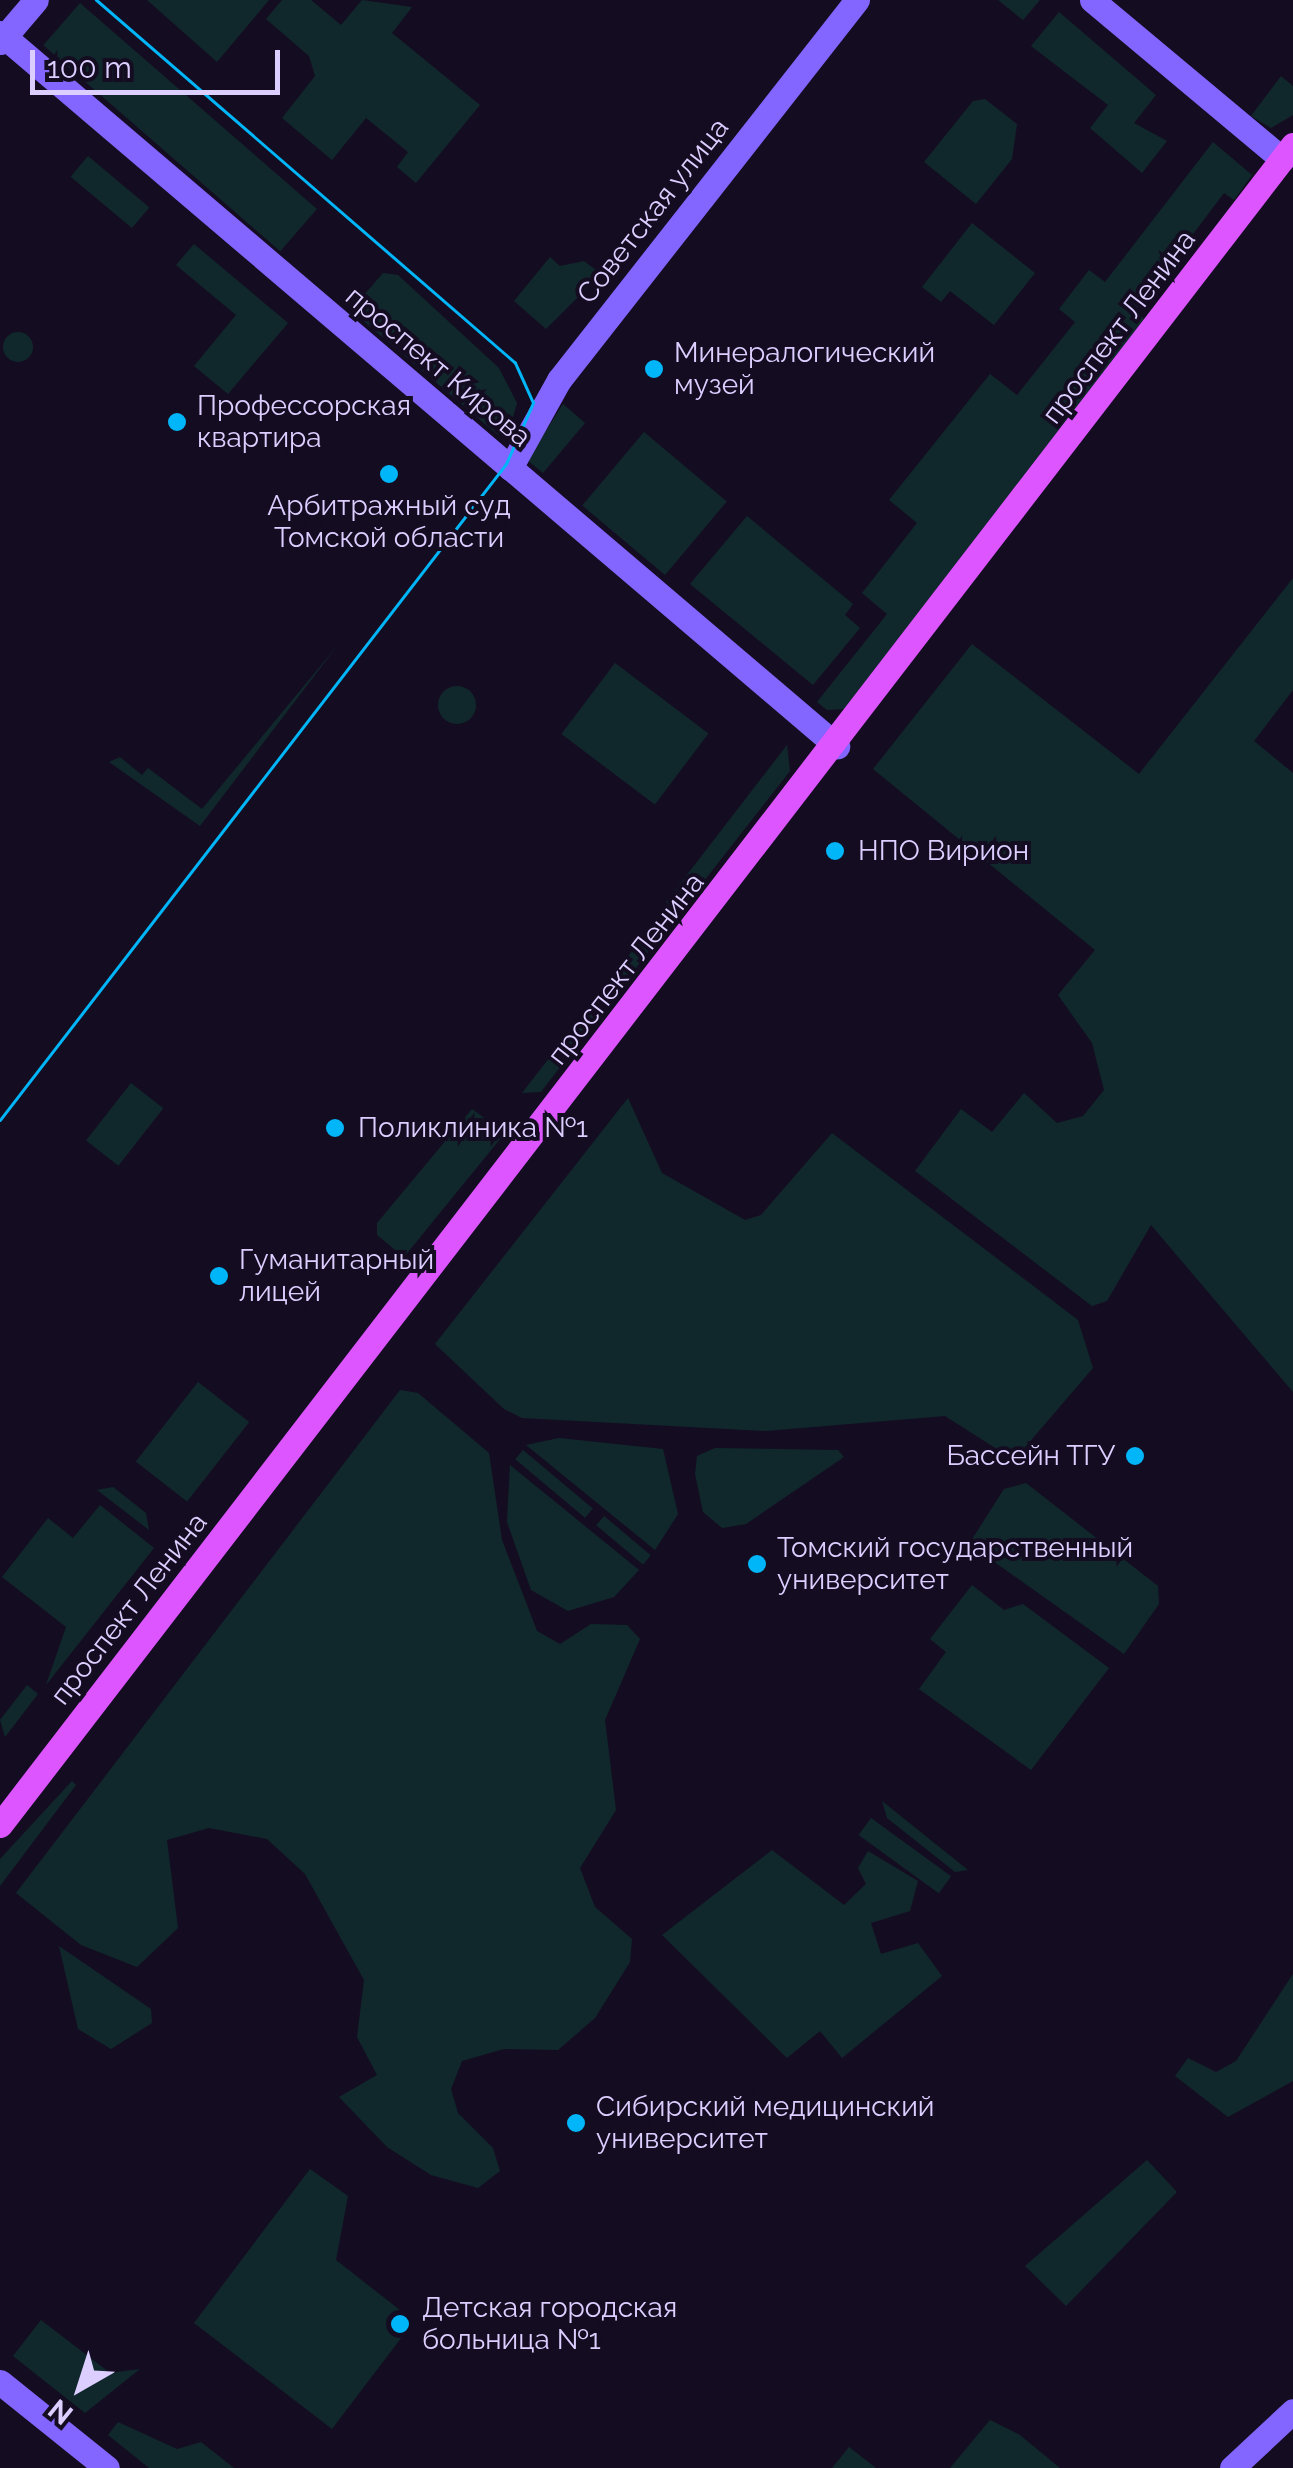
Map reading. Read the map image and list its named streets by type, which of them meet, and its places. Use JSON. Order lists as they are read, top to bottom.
{
  "streets": {
    "main road": ["Советская улица", "проспект Ленина", "проспект Кирова"]
  },
  "crossings": [
    ["Советская улица", "проспект Кирова"],
    ["проспект Ленина", "проспект Кирова"]
  ],
  "places": [
    "Минералогический музей",
    "Профессорская квартира",
    "Арбитражный суд Томской области",
    "НПО Вирион",
    "Поликлиника №1",
    "Гуманитарный лицей",
    "Бассейн ТГУ",
    "Томский государственный университет",
    "Сибирский медицинский университет",
    "Детская городская больница №1"
  ],
  "scale_bar": "100 m",
  "north": "bottom left"
}
